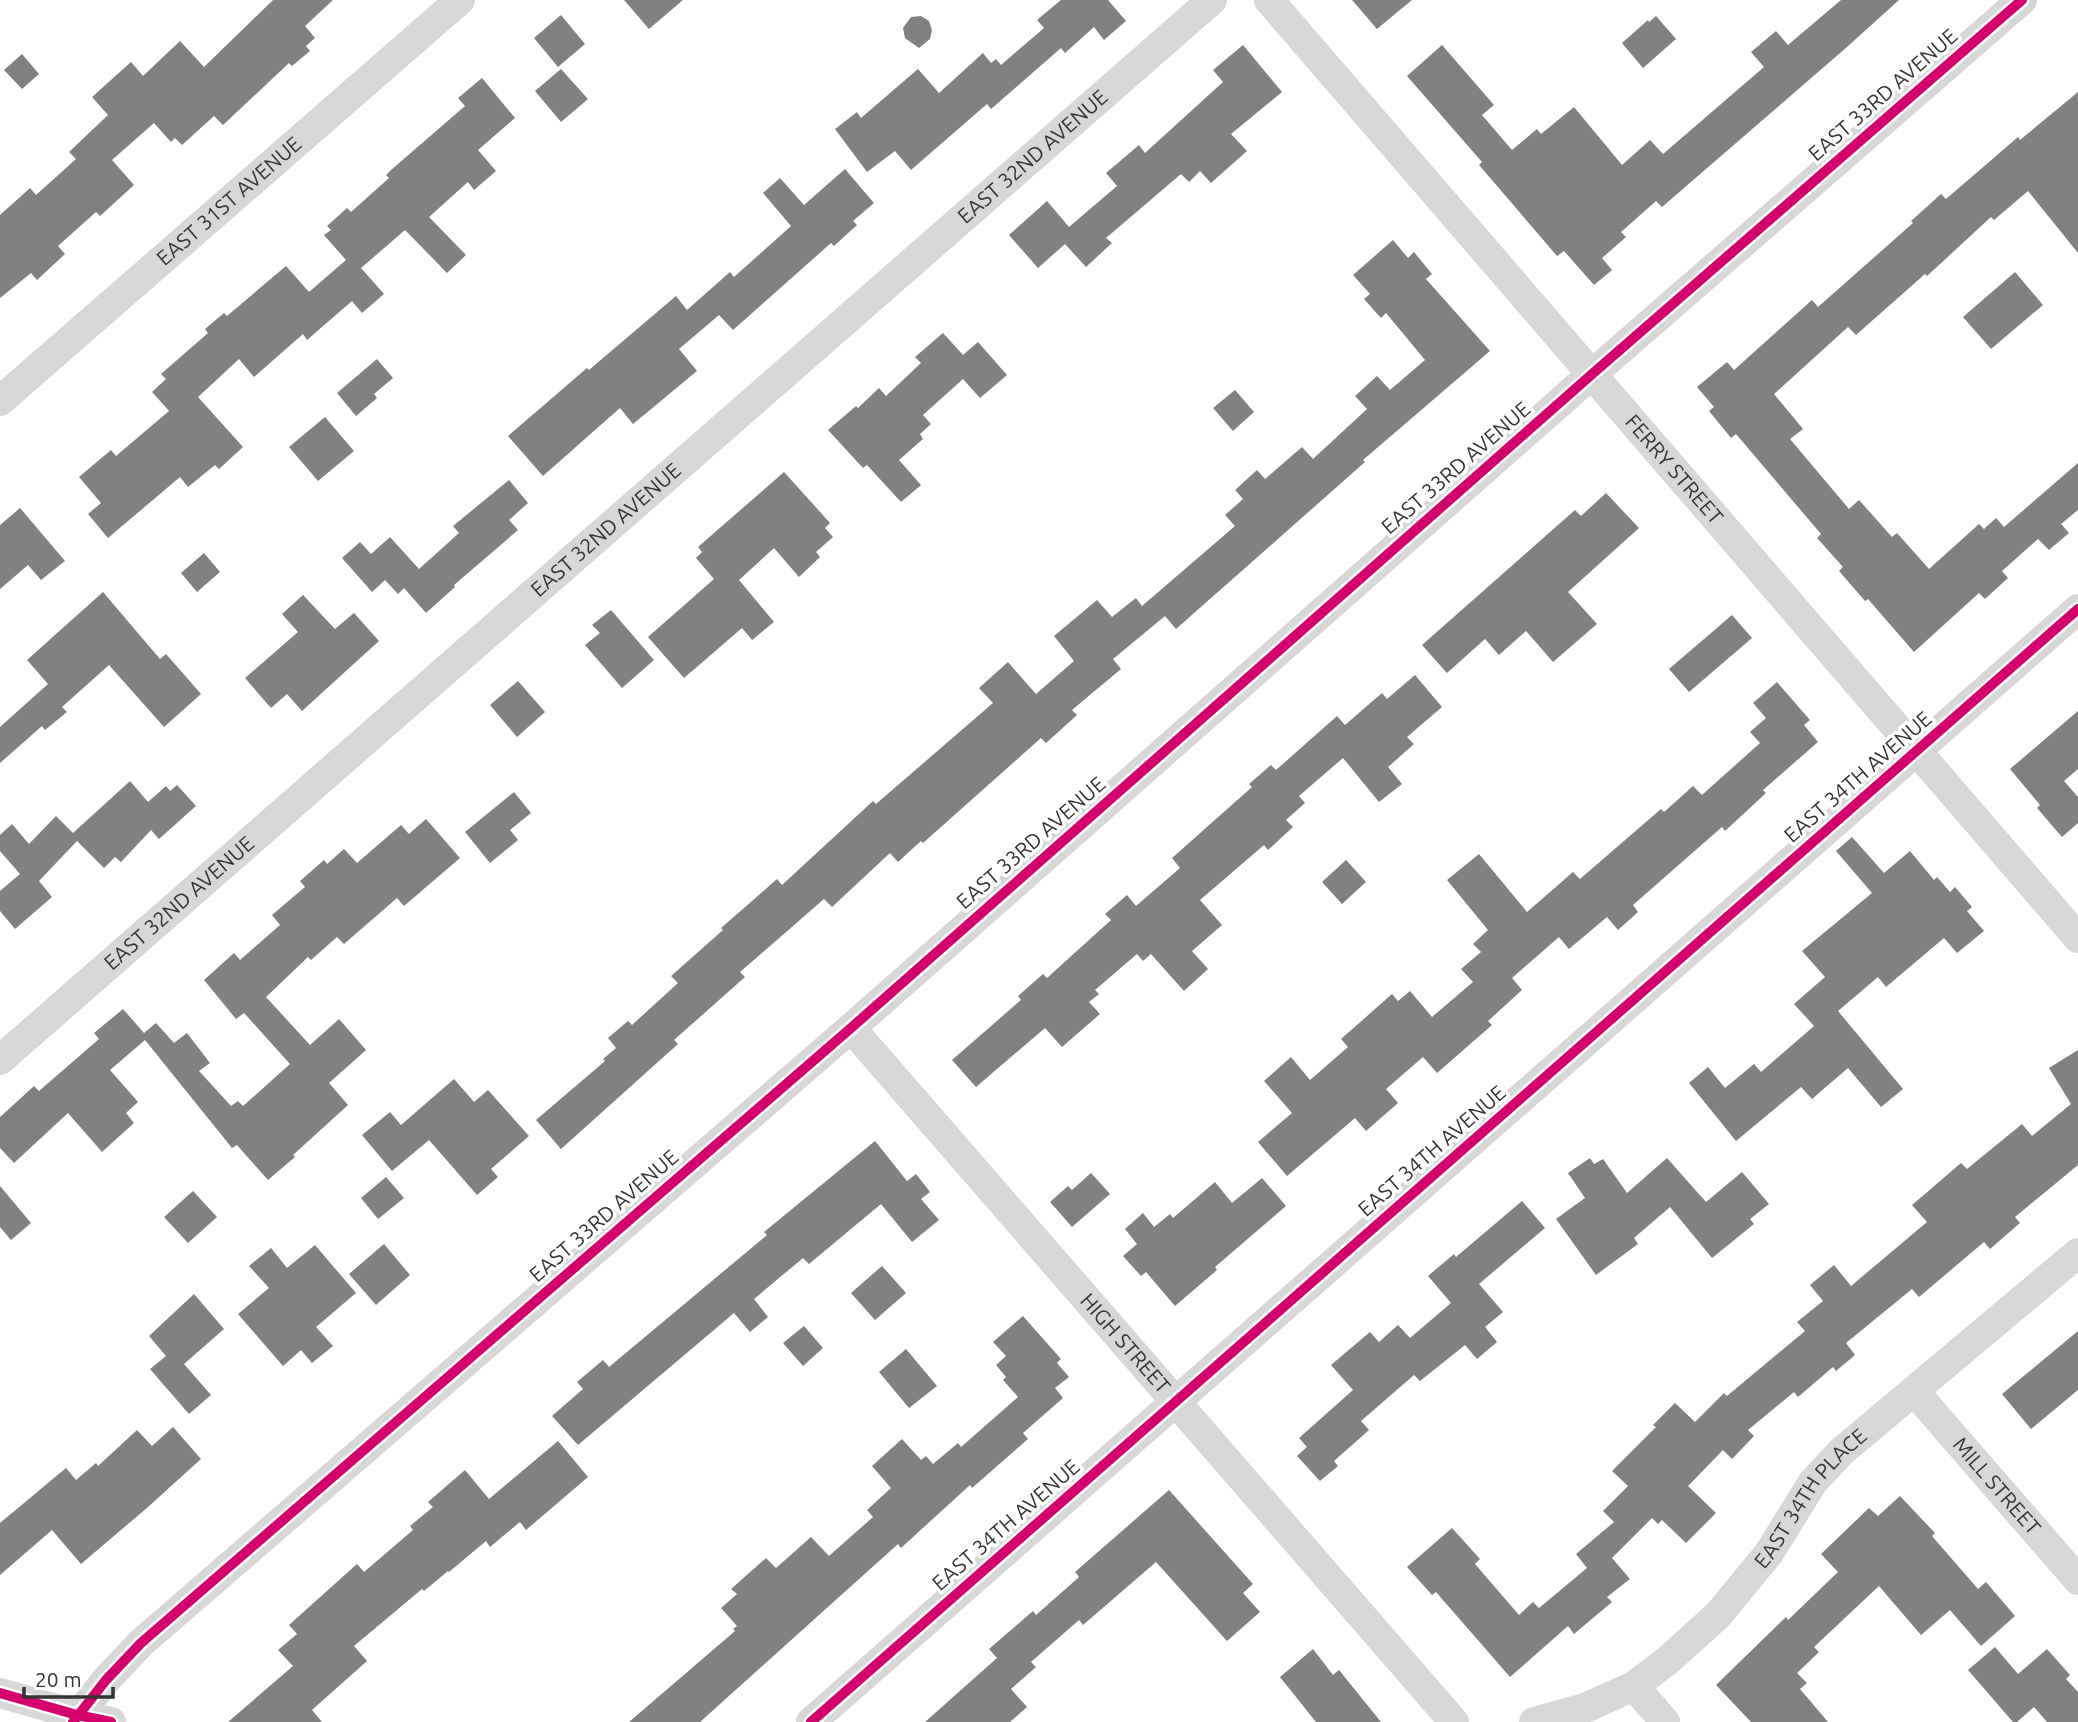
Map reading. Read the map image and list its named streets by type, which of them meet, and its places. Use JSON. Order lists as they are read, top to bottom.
{
  "streets": {
    "street": [
      "EAST 33RD AVENUE",
      "EAST 32ND AVENUE",
      "EAST 31ST AVENUE",
      "FERRY STREET",
      "EAST 34TH AVENUE",
      "HIGH STREET",
      "MILL STREET",
      "EAST 34TH PLACE"
    ]
  },
  "crossings": [
    ["EAST 33RD AVENUE", "FERRY STREET"],
    ["EAST 33RD AVENUE", "HIGH STREET"],
    ["FERRY STREET", "EAST 34TH AVENUE"],
    ["EAST 34TH AVENUE", "HIGH STREET"],
    ["MILL STREET", "EAST 34TH PLACE"]
  ],
  "scale_bar": "20 m"
}
